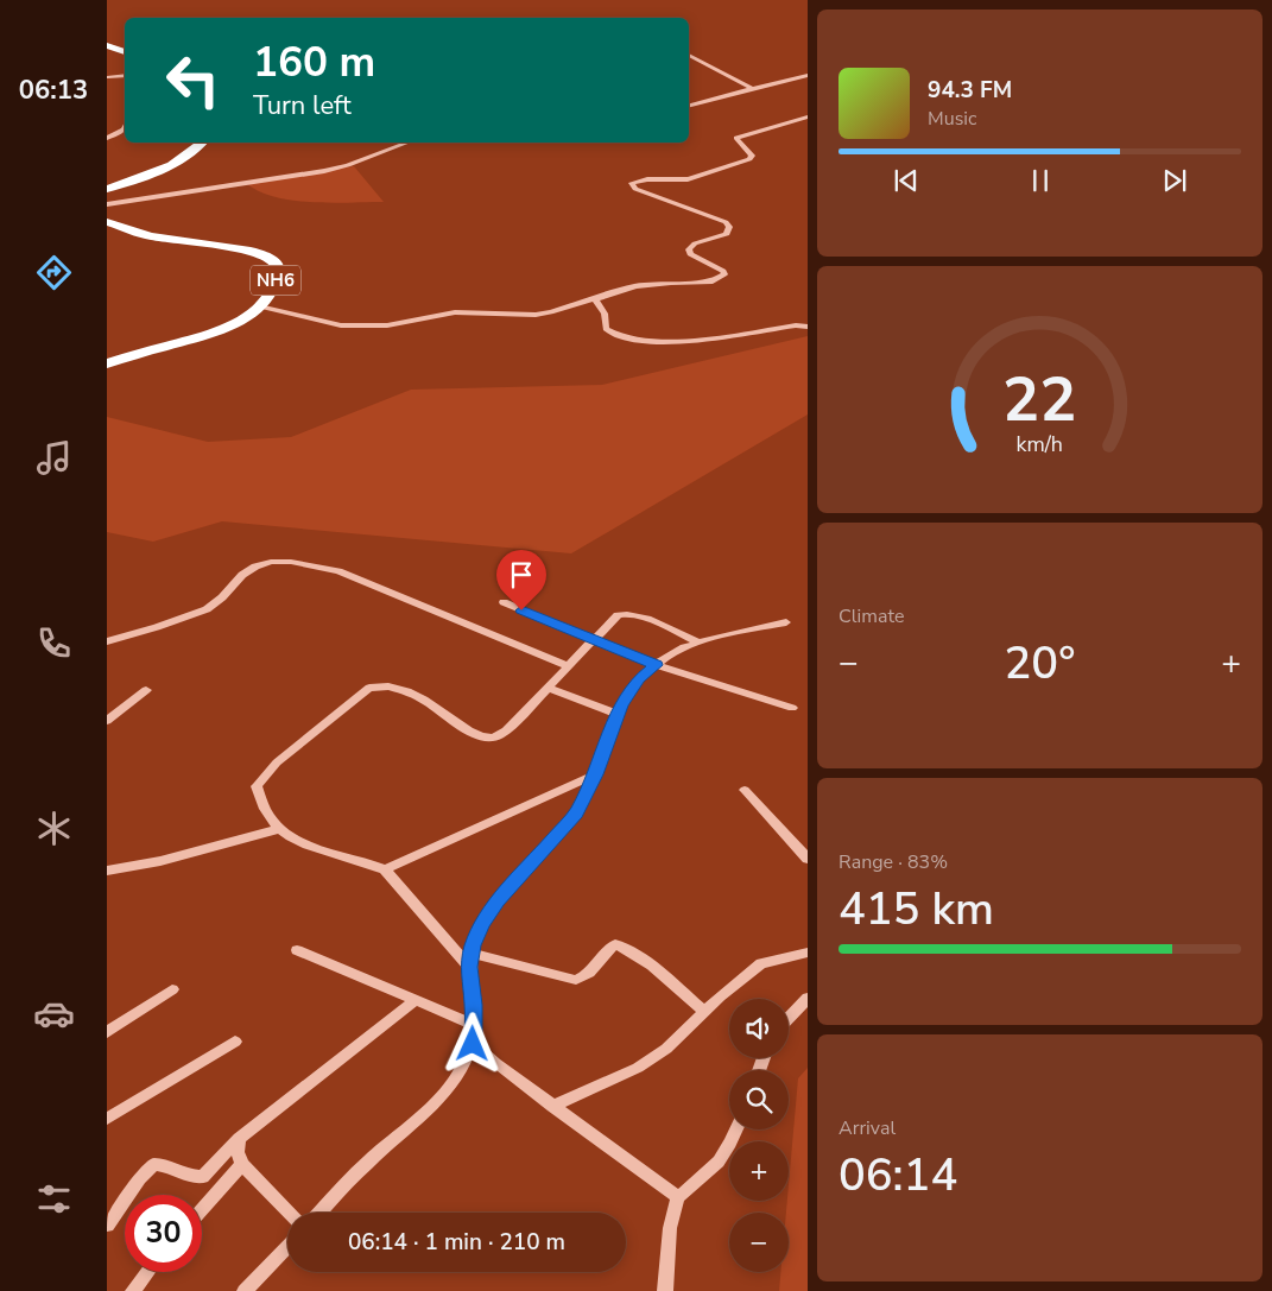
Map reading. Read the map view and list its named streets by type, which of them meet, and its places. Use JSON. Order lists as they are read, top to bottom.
{
  "streets": {
    "highway": ["NH6"]
  },
  "page": {
    "tabs": "06:13",
    "turn": ["160 m", "Turn left"],
    "song": ["94.3 FM", "Music"],
    "tile": [
      "Climate",
      ["Range · 83%", "415 km"],
      ["Arrival", "06:14"]
    ],
    "heat": ["−", "20°", "+"],
    "map_buttons": ["+", "−"],
    "limit": "30",
    "trip": "06:14 · 1 min · 210 m",
    "gauge": ["22", "km/h"]
  }
}
